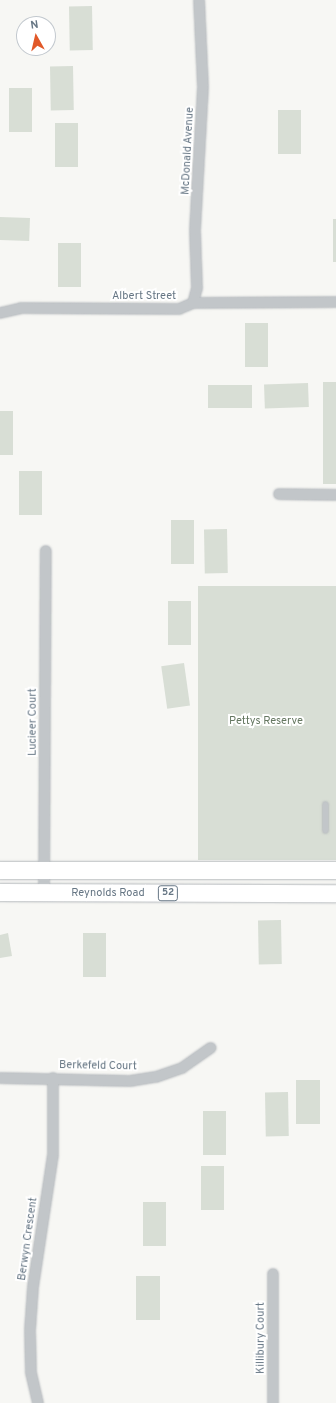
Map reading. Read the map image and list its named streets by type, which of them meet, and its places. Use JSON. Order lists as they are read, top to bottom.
{
  "streets": {
    "main road": ["Reynolds Road", "52"],
    "street": [
      "McDonald Avenue",
      "Albert Street",
      "Lucieer Court",
      "Berkefeld Court",
      "Berwyn Crescent",
      "Killibury Court"
    ]
  },
  "crossings": [
    ["McDonald Avenue", "Albert Street"],
    ["Lucieer Court", "Reynolds Road"],
    ["Berkefeld Court", "Berwyn Crescent"]
  ],
  "parks": ["Pettys Reserve"],
  "north": "top"
}
